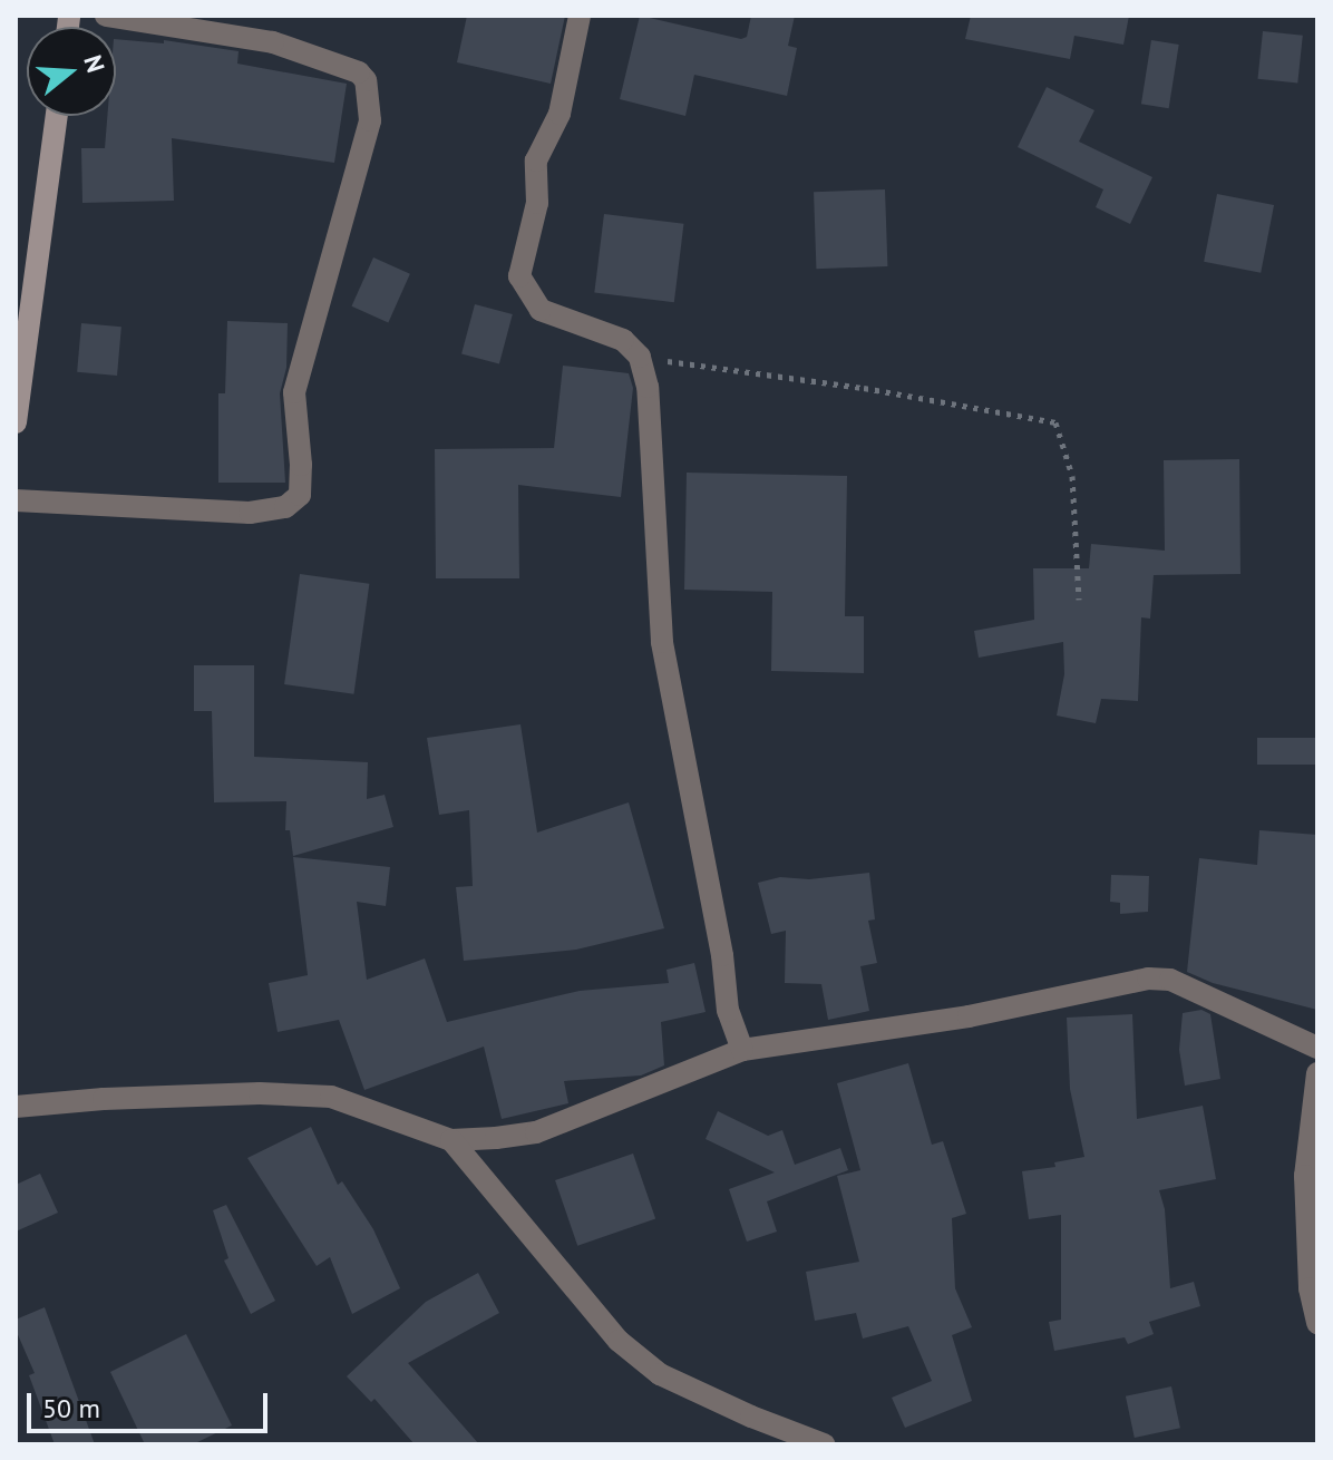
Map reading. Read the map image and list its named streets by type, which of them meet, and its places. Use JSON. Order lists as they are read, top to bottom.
{
  "scale_bar": "50 m",
  "north": "right"
}
